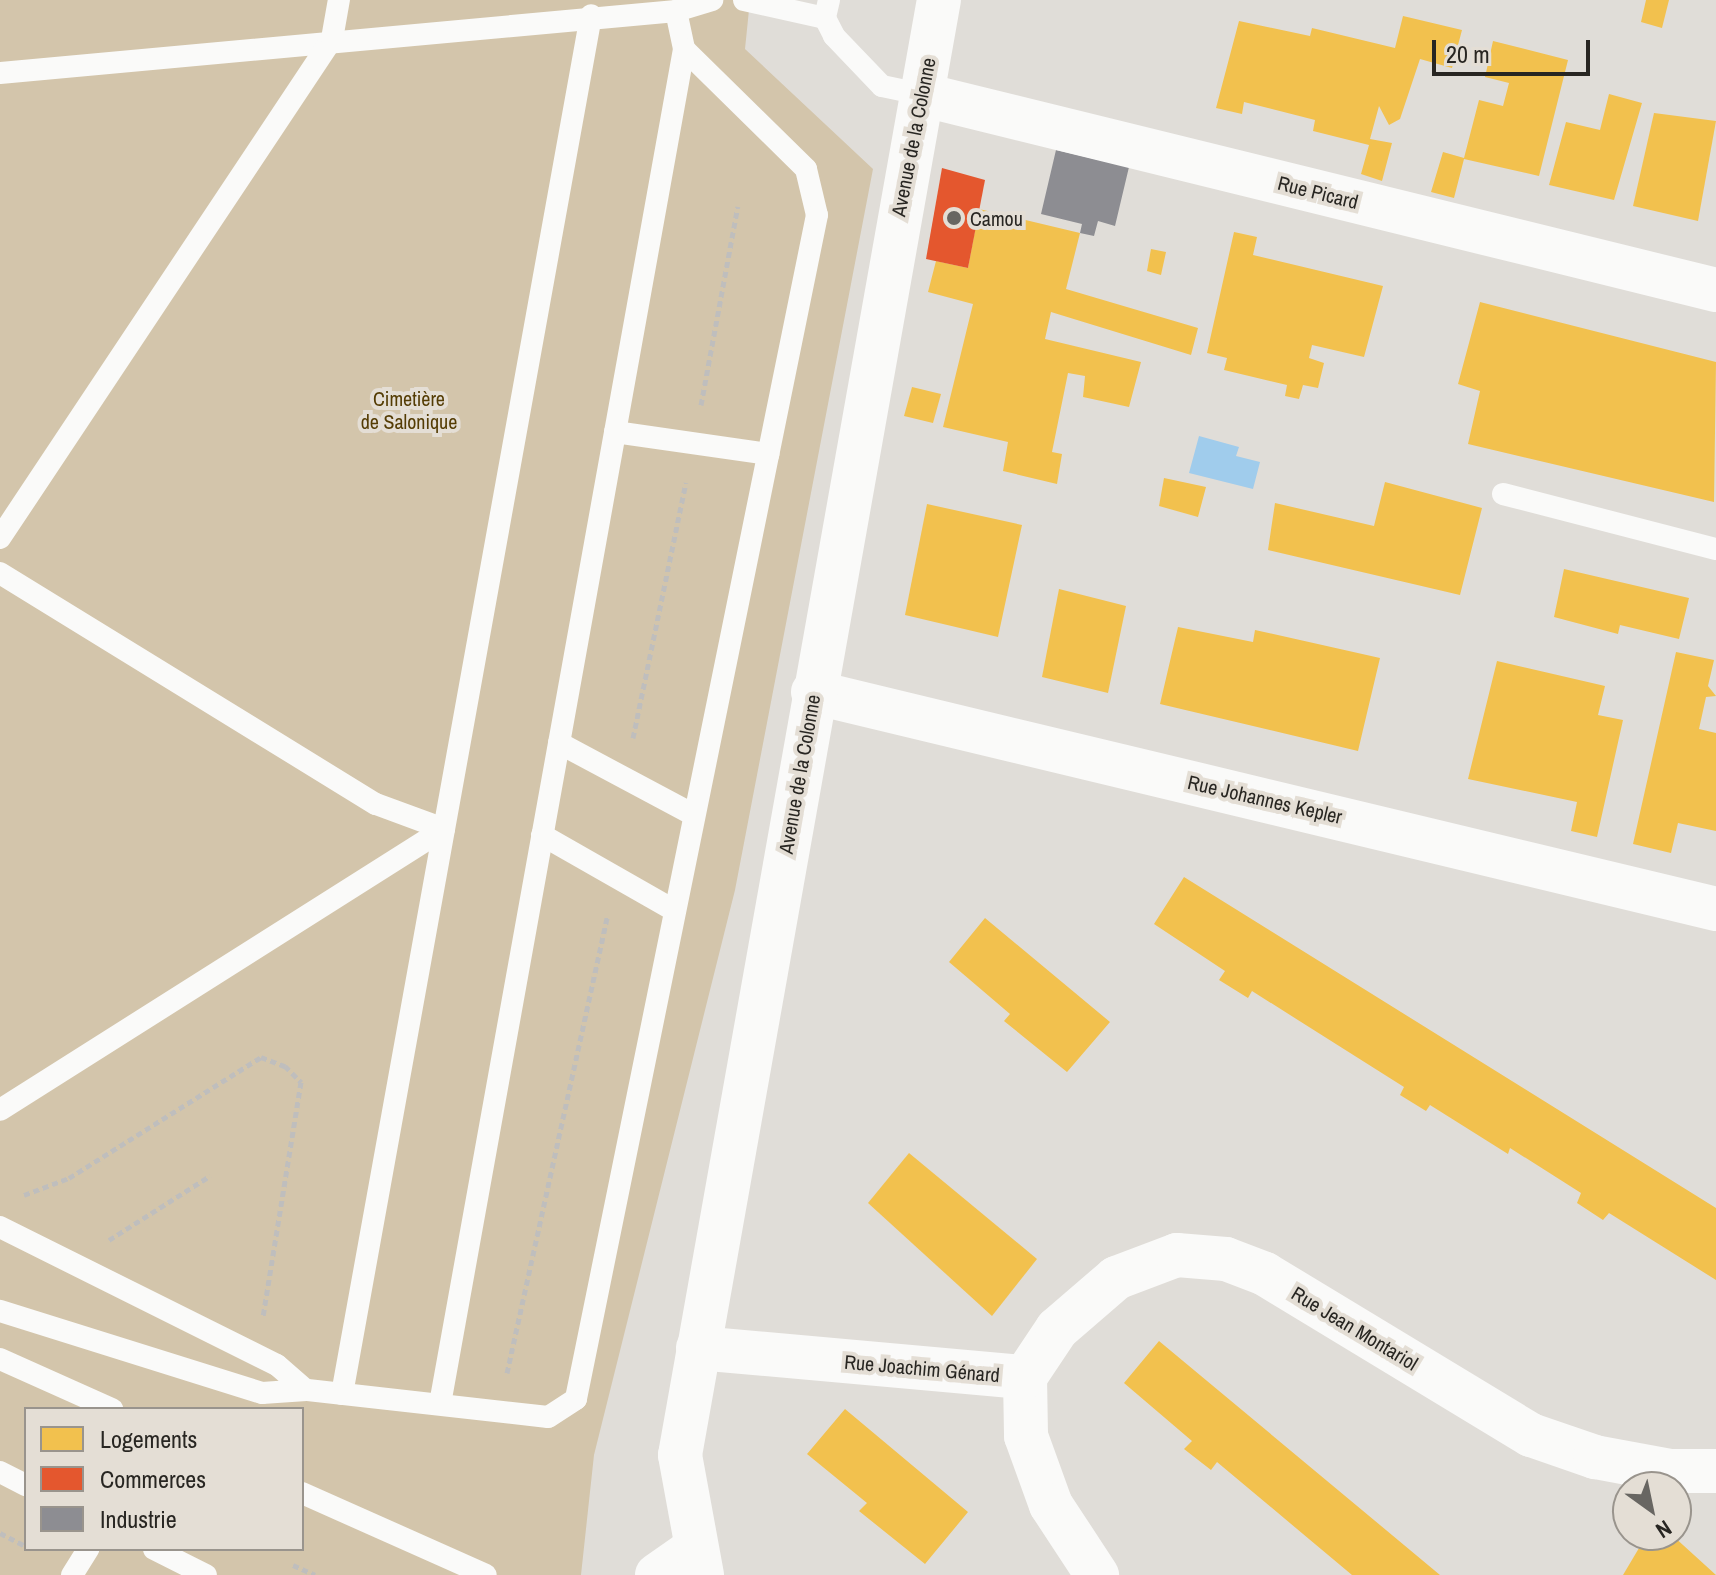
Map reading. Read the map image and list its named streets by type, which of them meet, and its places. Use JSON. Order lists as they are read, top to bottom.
{
  "streets": {
    "street": [
      "Avenue de la Colonne",
      "Rue Picard",
      "Rue Johannes Kepler",
      "Rue Jean Montariol",
      "Rue Joachim Génard"
    ]
  },
  "crossings": [
    ["Avenue de la Colonne", "Rue Picard"],
    ["Avenue de la Colonne", "Rue Johannes Kepler"],
    ["Avenue de la Colonne", "Rue Joachim Génard"],
    ["Rue Jean Montariol", "Rue Joachim Génard"]
  ],
  "parks": ["Cimetière de Salonique"],
  "places": ["Camou"],
  "legend": ["Logements", "Commerces", "Industrie"],
  "scale_bar": "20 m",
  "north": "bottom right"
}
